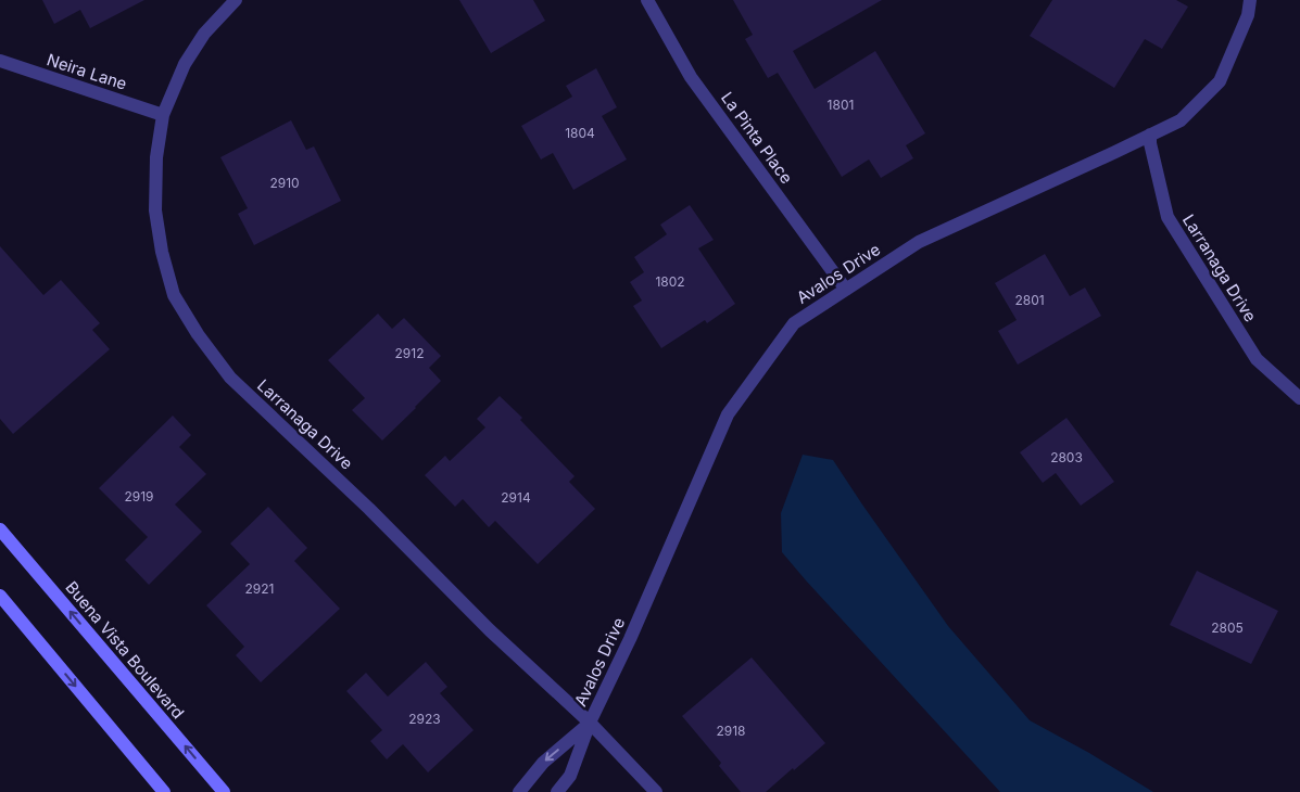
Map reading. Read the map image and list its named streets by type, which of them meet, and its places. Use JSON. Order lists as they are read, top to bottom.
{
  "streets": {
    "main road": ["Buena Vista Boulevard"],
    "street": [
      "Neira Lane",
      "La Pinta Place",
      "Larranaga Drive",
      "Avalos Drive"
    ]
  },
  "crossings": [
    ["Neira Lane", "Larranaga Drive"],
    ["La Pinta Place", "Avalos Drive"],
    ["Larranaga Drive", "Avalos Drive"]
  ],
  "house_numbers": [
    "1801",
    "1804",
    "2910",
    "1802",
    "2801",
    "2912",
    "2803",
    "2919",
    "2914",
    "2921",
    "2805",
    "2923",
    "2918"
  ]
}
